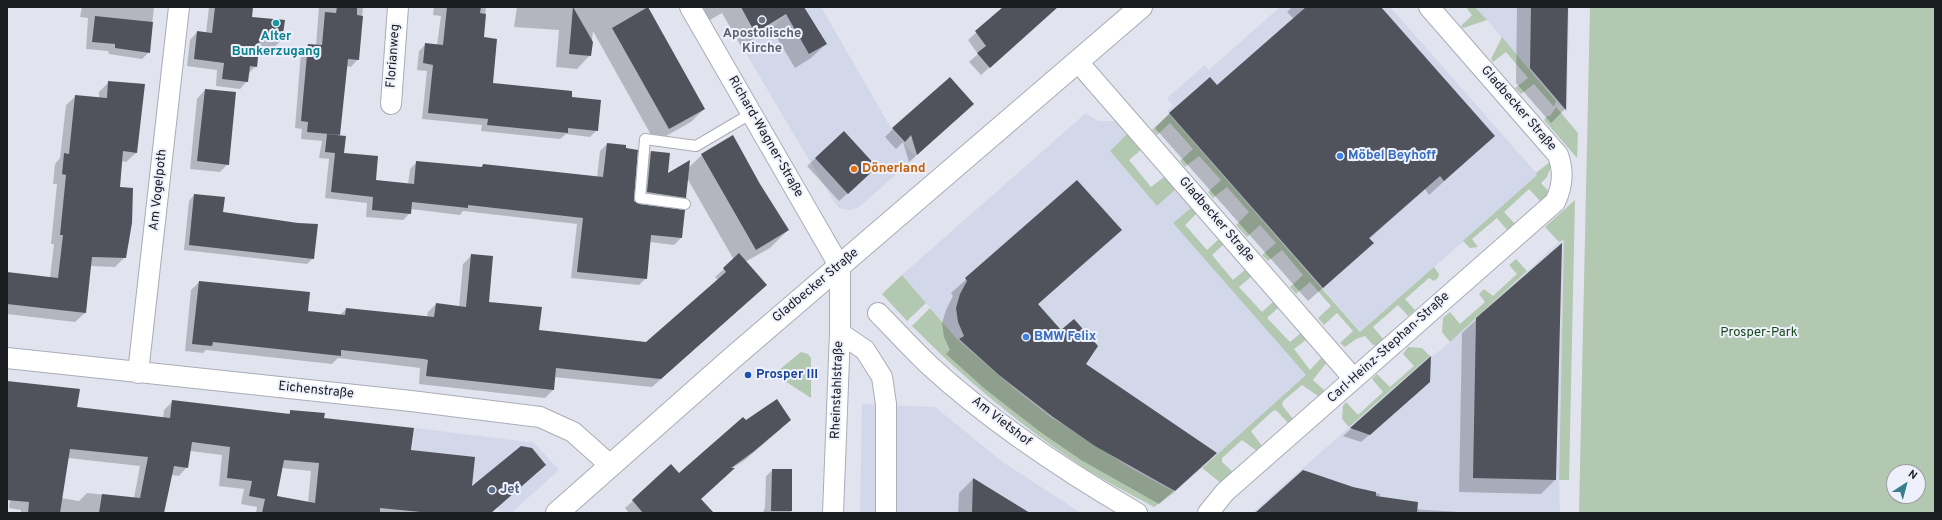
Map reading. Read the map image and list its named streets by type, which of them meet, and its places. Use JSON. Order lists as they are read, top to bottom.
{
  "streets": {
    "main road": ["Gladbecker Straße"],
    "street": [
      "Florianweg",
      "Richard-Wagner-Straße",
      "Am Vogelpoth",
      "Carl-Heinz-Stephan-Straße",
      "Rheinstahlstraße",
      "Eichenstraße",
      "Am Vietshof"
    ]
  },
  "crossings": [
    ["Gladbecker Straße", "Richard-Wagner-Straße"],
    ["Gladbecker Straße", "Carl-Heinz-Stephan-Straße"],
    ["Gladbecker Straße", "Rheinstahlstraße"],
    ["Gladbecker Straße", "Eichenstraße"],
    ["Richard-Wagner-Straße", "Rheinstahlstraße"],
    ["Am Vogelpoth", "Eichenstraße"]
  ],
  "parks": ["Prosper-Park"],
  "places": [
    "Apostolische Kirche",
    "Alter Bunkerzugang",
    "Möbel Beyhoff",
    "Dönerland",
    "BMW Felix",
    "Prosper III",
    "Jet"
  ],
  "north": "top right"
}
